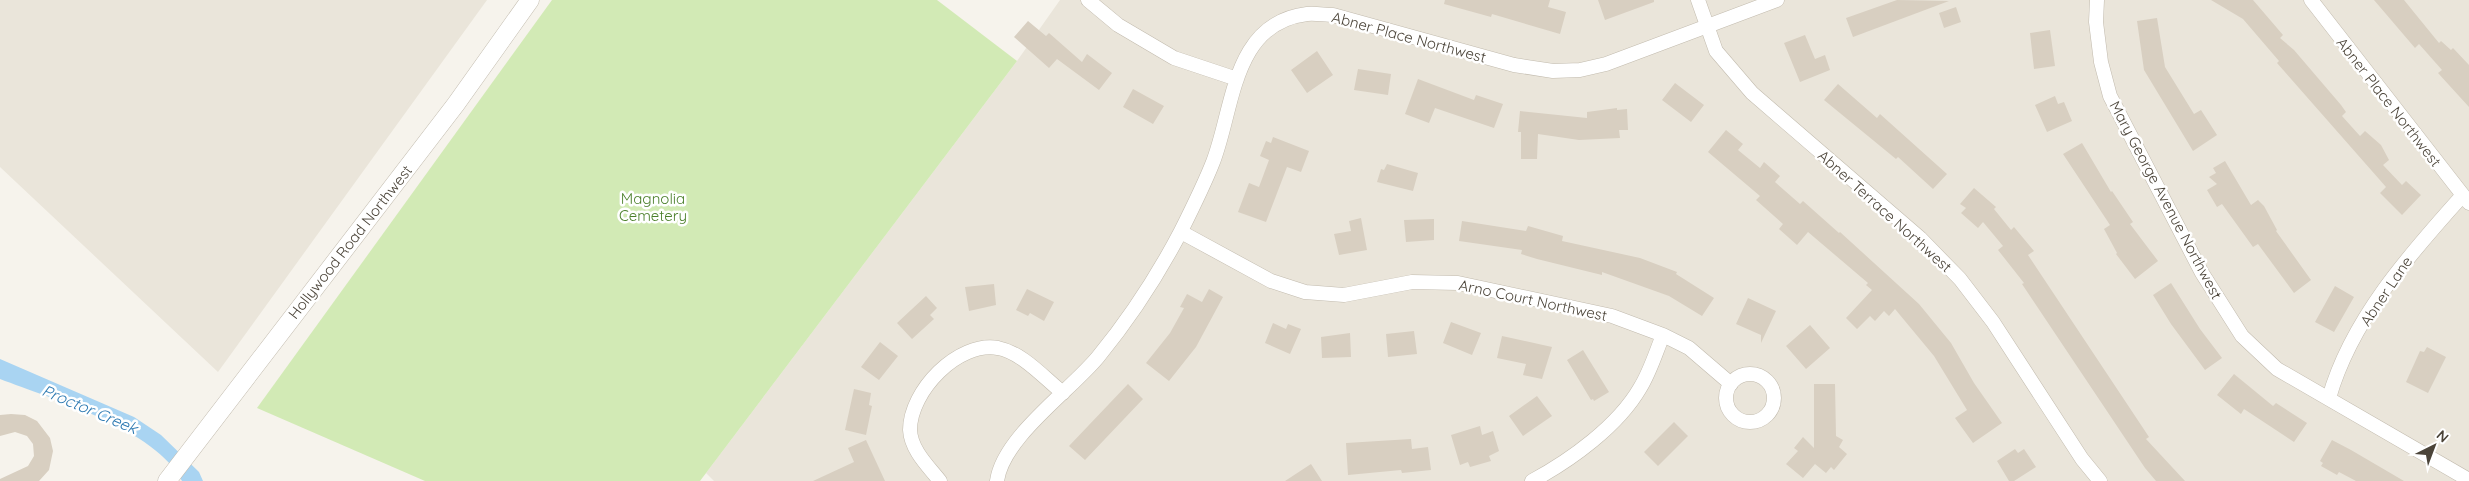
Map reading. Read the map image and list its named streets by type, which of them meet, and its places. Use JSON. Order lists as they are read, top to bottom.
{
  "streets": {
    "street": [
      "Abner Place Northwest",
      "Mary George Avenue Northwest",
      "Abner Terrace Northwest",
      "Hollywood Road Northwest",
      "Abner Lane",
      "Arno Court Northwest"
    ]
  },
  "crossings": [
    ["Abner Place Northwest", "Abner Terrace Northwest"],
    ["Abner Place Northwest", "Abner Lane"],
    ["Abner Place Northwest", "Arno Court Northwest"],
    ["Mary George Avenue Northwest", "Abner Lane"]
  ],
  "water": ["Proctor Creek"],
  "parks": ["Magnolia Cemetery"],
  "north": "top right"
}
